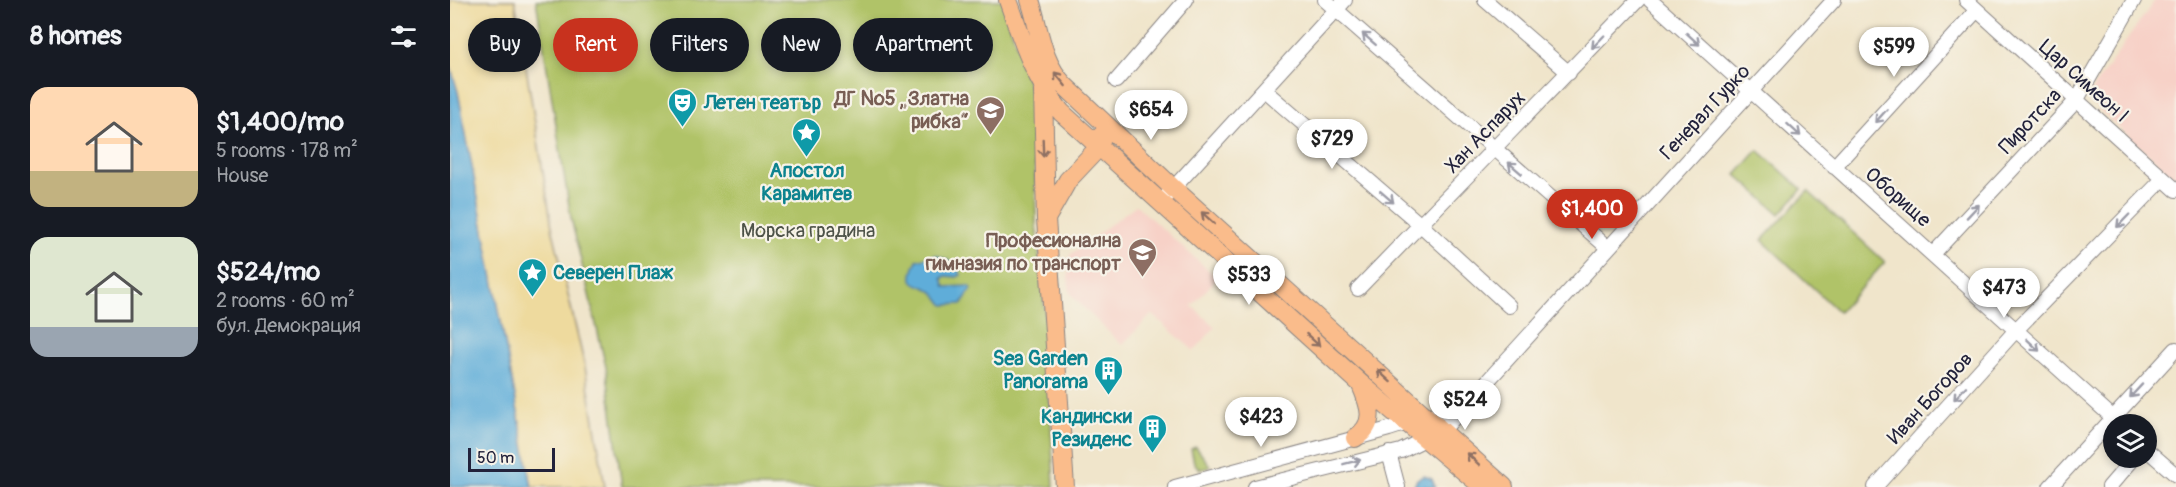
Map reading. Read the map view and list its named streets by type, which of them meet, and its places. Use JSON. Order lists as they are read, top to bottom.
{
  "streets": {
    "street": [
      "Цар Симеон I",
      "Генерал Гурко",
      "Пиротска",
      "Хан Аспарух",
      "Оборище",
      "Иван Богоров"
    ]
  },
  "crossings": [
    ["Цар Симеон I", "Пиротска"],
    ["Цар Симеон I", "Иван Богоров"],
    ["Генерал Гурко", "Оборище"],
    ["Пиротска", "Оборище"],
    ["Оборище", "Иван Богоров"]
  ],
  "one_way": ["Пиротска", "Оборище", "Иван Богоров"],
  "parks": ["Морска градина"],
  "places": {
    "theatre": ["Летен театър"],
    "school or university": ["ДГ №5 „Златна рибка“", "Професионална гимназия по транспорт"],
    "place": ["Апостол Карамитев", "Северен Плаж"],
    "building": ["Sea Garden Panorama", "Кандински Резиденс"]
  },
  "scale_bar": "50 m",
  "page": {
    "heading": "8 homes",
    "chip": [
      "Buy",
      "Rent",
      "Filters",
      "New",
      "Apartment"
    ],
    "price": [
      "$599",
      "$654",
      "$729",
      "$1,400",
      "$533",
      "$473",
      "$524",
      "$423"
    ],
    "list": [
      {
        "name": "$1,400/mo",
        "note": "5 rooms · 178 m² · House"
      },
      {
        "name": "$524/mo",
        "note": "2 rooms · 60 m² · бул. Демокрация"
      }
    ],
    "scale": "50 m"
  }
}
